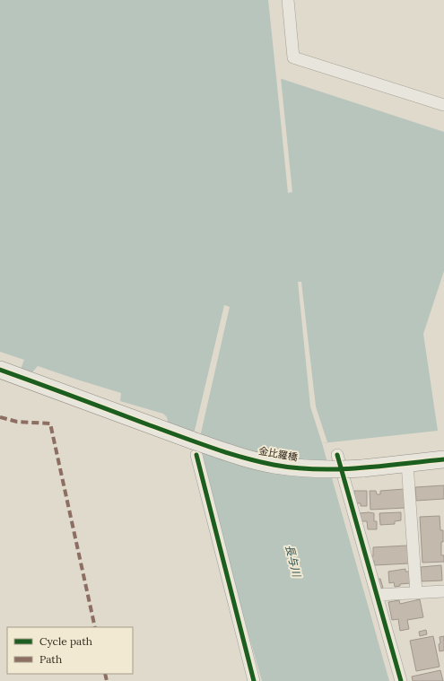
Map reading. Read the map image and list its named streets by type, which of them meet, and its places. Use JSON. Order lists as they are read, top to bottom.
{
  "streets": {
    "street": ["金比羅橋"]
  },
  "water": ["長与川"],
  "legend": ["Cycle path", "Path"]
}
